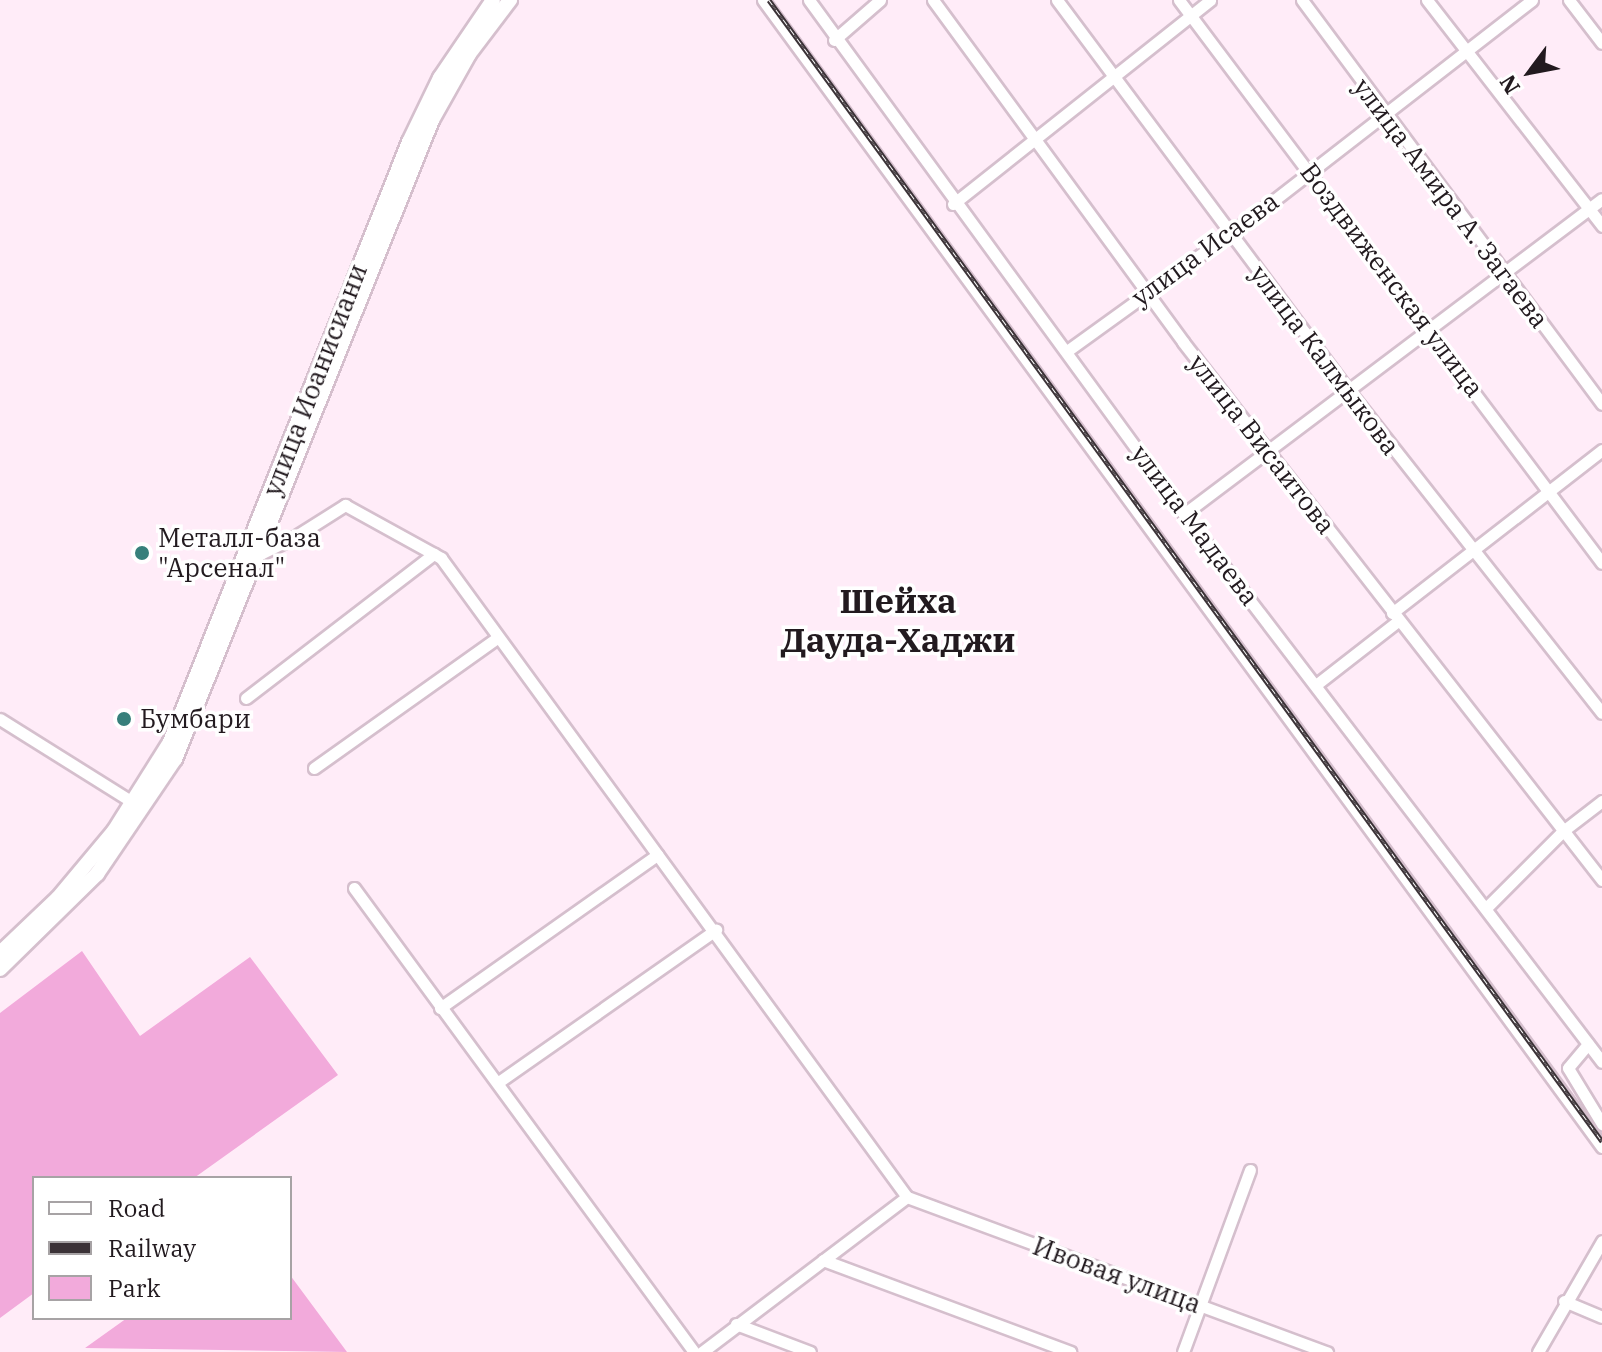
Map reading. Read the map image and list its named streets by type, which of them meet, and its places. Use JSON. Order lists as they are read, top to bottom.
{
  "streets": {
    "main road": ["улица Иоанисиани"],
    "street": [
      "улица Амира А. Загаева",
      "улица Исаева",
      "Воздвиженская улица",
      "улица Калмыкова",
      "улица Висаитова",
      "улица Мадаева",
      "Ивовая улица"
    ]
  },
  "crossings": [
    ["улица Амира А. Загаева", "улица Исаева"],
    ["улица Исаева", "Воздвиженская улица"],
    ["улица Исаева", "улица Калмыкова"],
    ["улица Исаева", "улица Висаитова"],
    ["улица Исаева", "улица Мадаева"]
  ],
  "districts": ["Шейха Дауда-Хаджи"],
  "places": ["Металл-база \"Арсенал\"", "Бумбари"],
  "legend": ["Road", "Railway", "Park"],
  "north": "bottom left"
}
